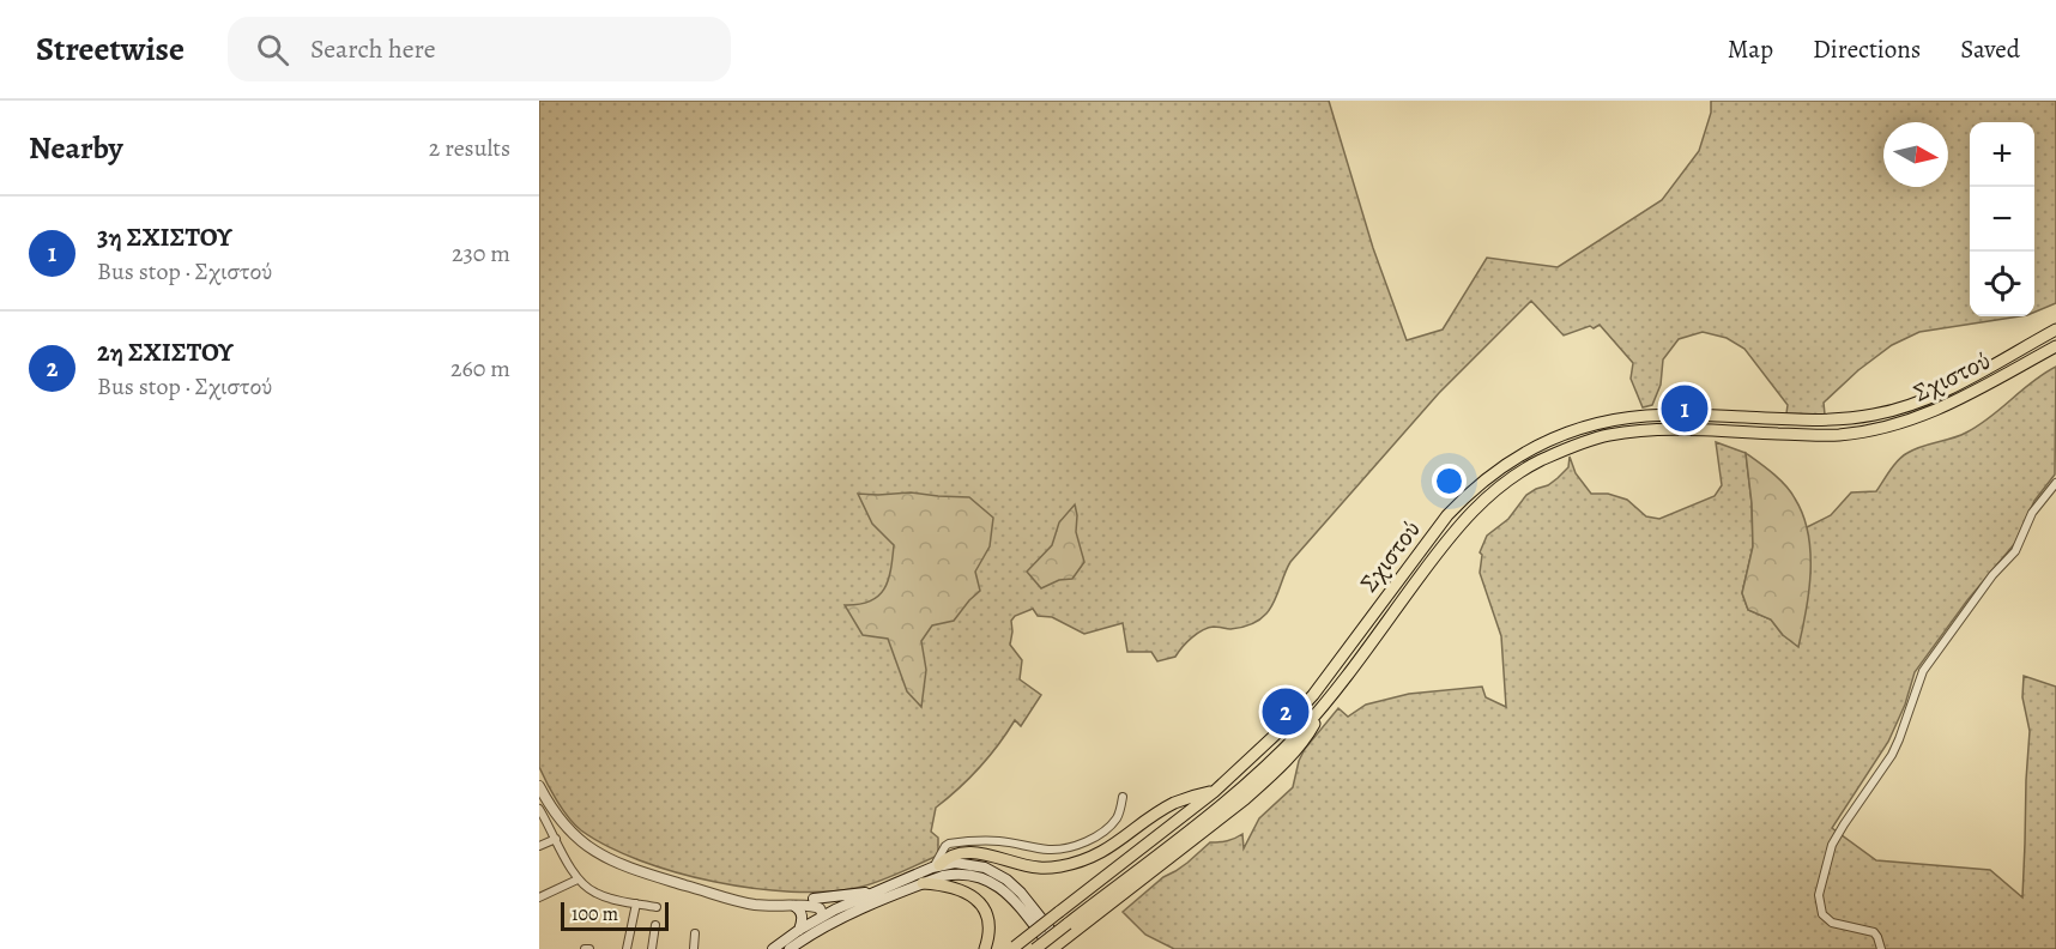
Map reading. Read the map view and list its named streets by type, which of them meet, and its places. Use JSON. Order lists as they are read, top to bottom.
{
  "streets": {
    "main road": ["Σχιστού"]
  },
  "scale_bar": "100 m",
  "north": "right",
  "page": {
    "header": "Streetwise",
    "search": "Search here",
    "nav": ["Map", "Directions", "Saved"],
    "heading": ["Nearby", "2 results"],
    "map_buttons": ["+", "−"],
    "list": [
      {
        "mark": "1",
        "name": "3η ΣΧΙΣΤΟΥ",
        "note": "Bus stop · Σχιστού",
        "value": "230 m"
      },
      {
        "mark": "2",
        "name": "2η ΣΧΙΣΤΟΥ",
        "note": "Bus stop · Σχιστού",
        "value": "260 m"
      }
    ],
    "pins": ["1", "2"],
    "scale": "100 m"
  }
}
